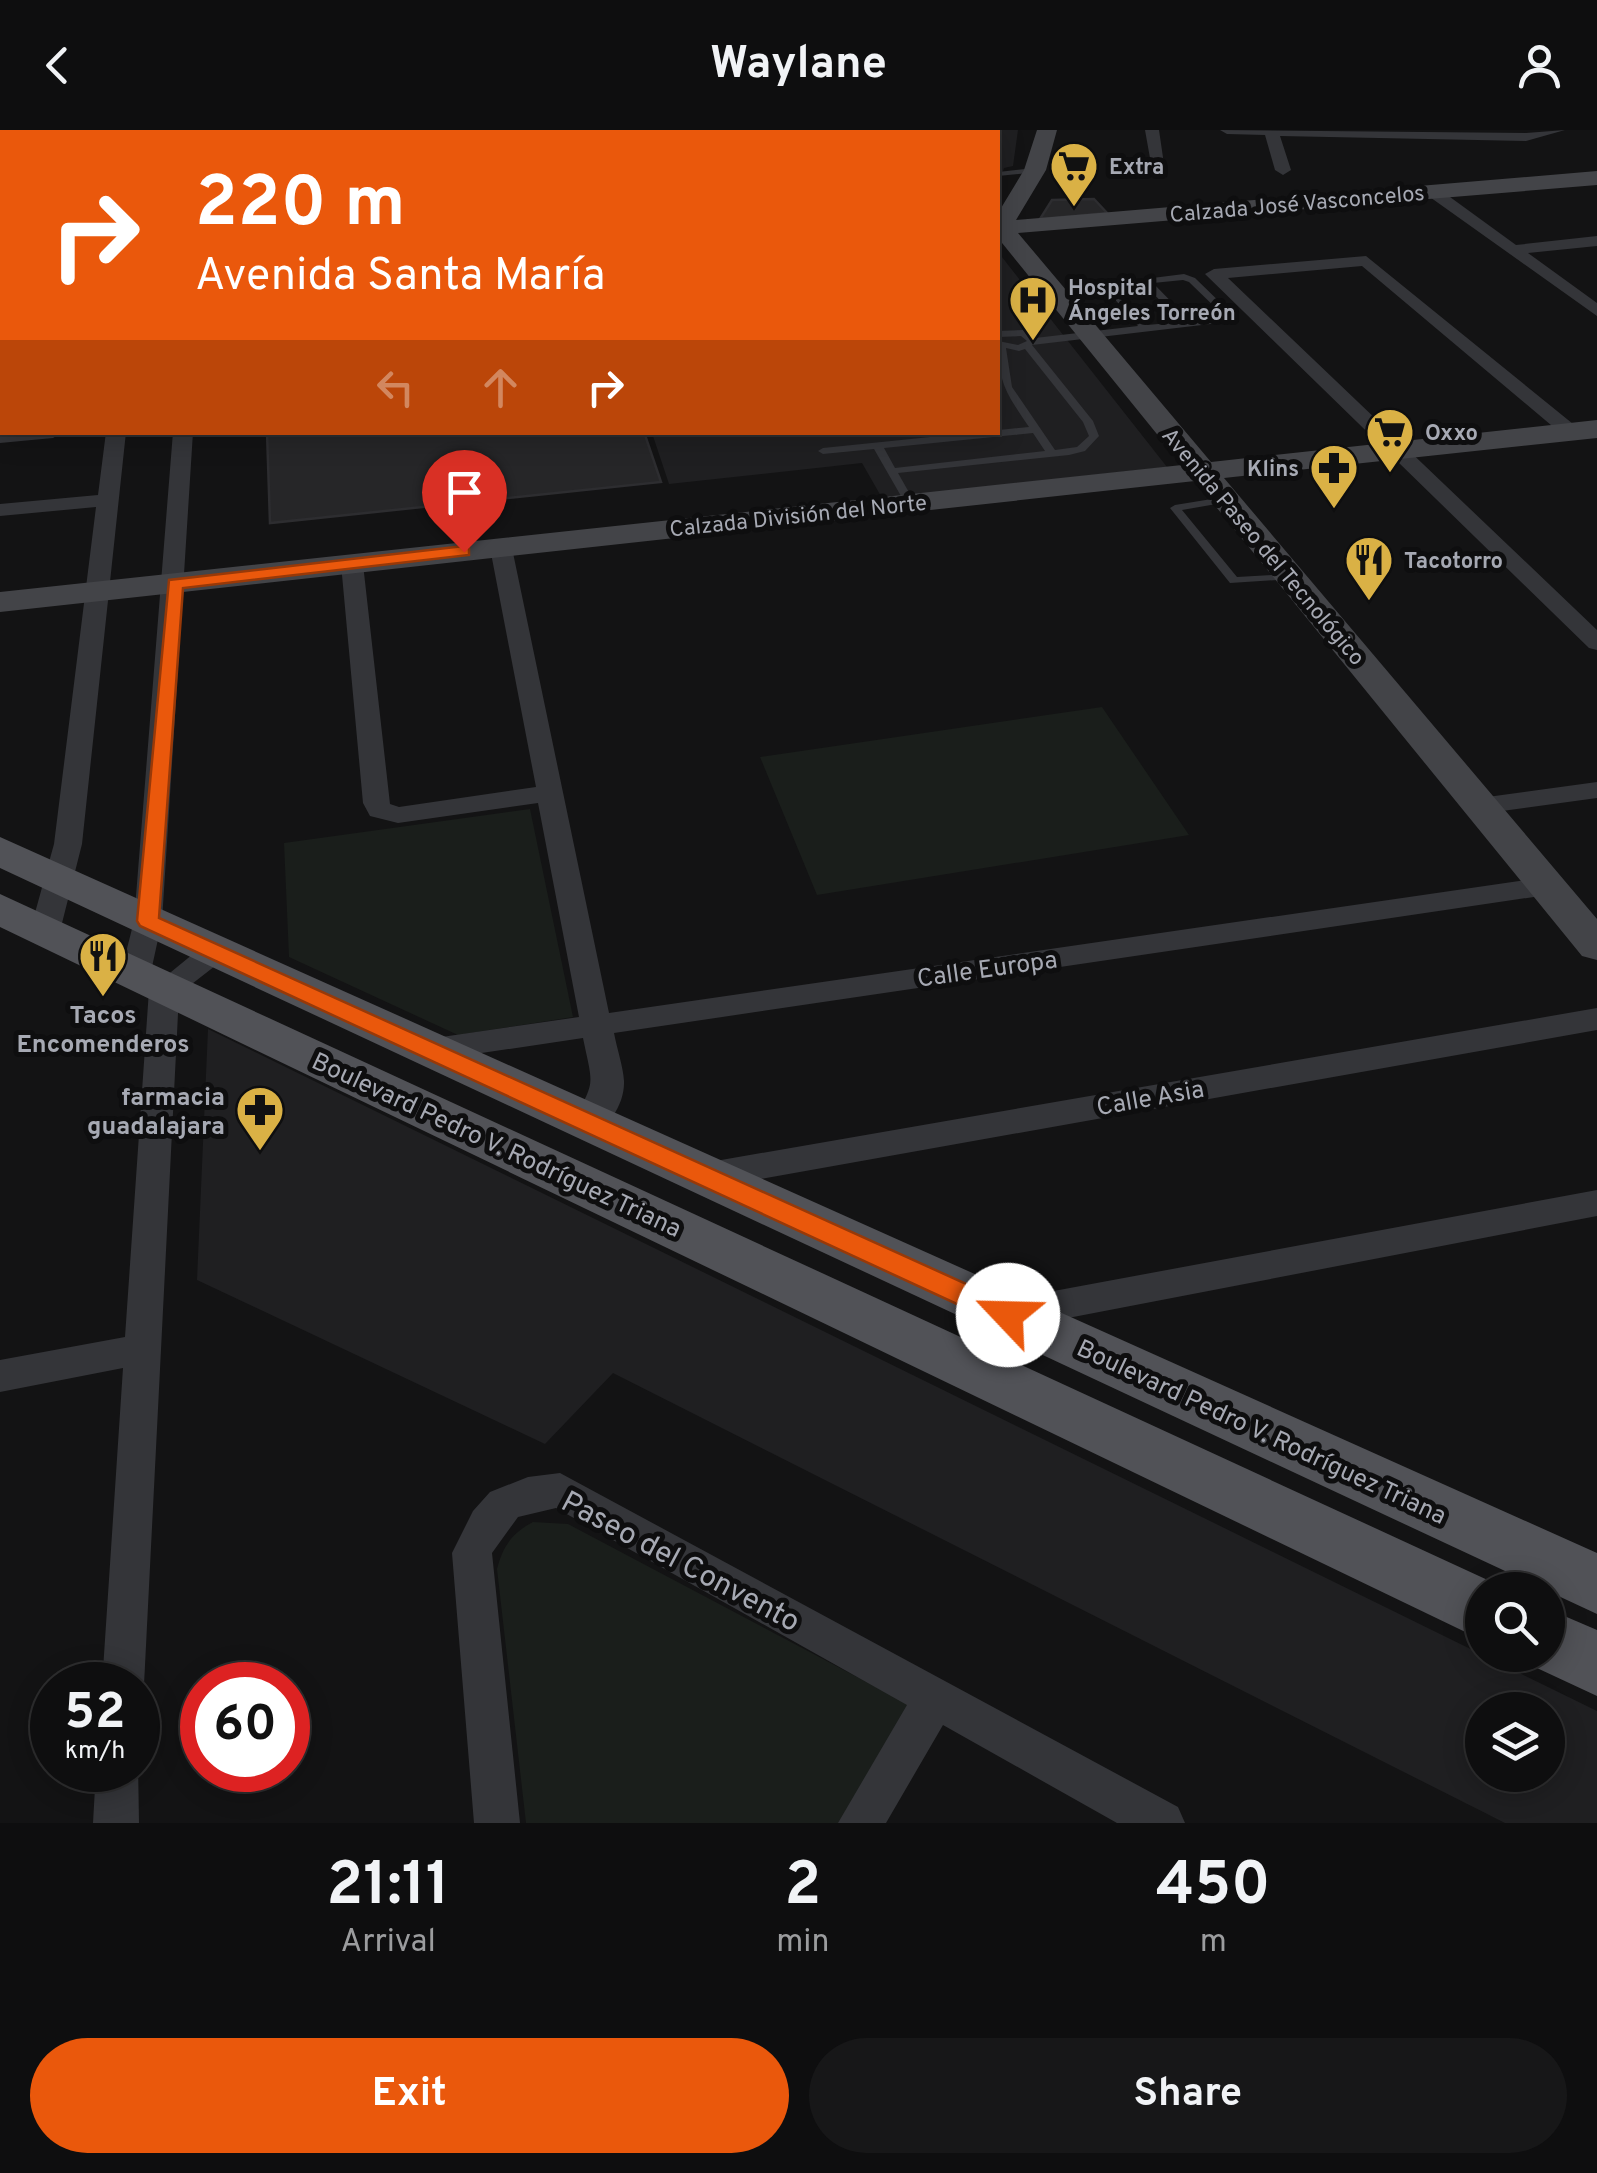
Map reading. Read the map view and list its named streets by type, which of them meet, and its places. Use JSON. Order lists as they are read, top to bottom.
{
  "streets": {
    "main road": [
      "Calzada José Vasconcelos",
      "Calzada División del Norte",
      "Avenida Paseo del Tecnológico",
      "Boulevard Pedro V. Rodríguez Triana"
    ],
    "street": ["Calle Europa", "Calle Asia", "Paseo del Convento"]
  },
  "crossings": [
    ["Calzada José Vasconcelos", "Avenida Paseo del Tecnológico"],
    ["Calzada División del Norte", "Avenida Paseo del Tecnológico"],
    ["Avenida Paseo del Tecnológico", "Calle Europa"],
    ["Calle Europa", "Boulevard Pedro V. Rodríguez Triana"],
    ["Calle Asia", "Boulevard Pedro V. Rodríguez Triana"]
  ],
  "places": {
    "supermarket": ["Extra", "Oxxo"],
    "hospital": ["Hospital Ángeles Torreón"],
    "pharmacy": ["Klins", "farmacia guadalajara"],
    "restaurant": ["Tacotorro", "Tacos Encomenderos"]
  },
  "page": {
    "header": "Waylane",
    "turn": ["220 m", "Avenida Santa María"],
    "speed": "52 km/h",
    "limit": "60",
    "eta": [
      "21:11",
      "Arrival",
      "2",
      "min",
      "450",
      "m"
    ],
    "buttons": ["Exit", "Share"]
  }
}
